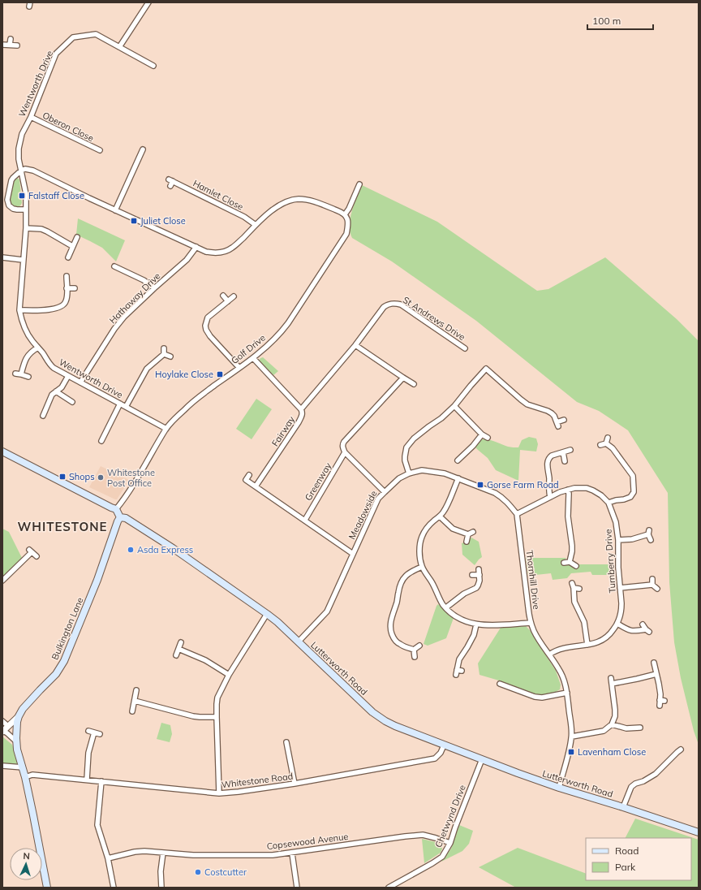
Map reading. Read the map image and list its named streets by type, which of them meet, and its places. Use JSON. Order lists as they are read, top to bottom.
{
  "streets": {
    "main road": ["Bulkington Lane", "Lutterworth Road"],
    "street": [
      "Wentworth Drive",
      "Oberon Close",
      "Hamlet Close",
      "Hathaway Drive",
      "St Andrews Drive",
      "Golf Drive",
      "Fairway",
      "Greenway",
      "Meadowside",
      "Turnberry Drive",
      "Thornhill Drive",
      "Whitestone Road",
      "Chetwynd Drive",
      "Copsewood Avenue"
    ]
  },
  "crossings": [
    ["Wentworth Drive", "Oberon Close"],
    ["Wentworth Drive", "Hathaway Drive"],
    ["Wentworth Drive", "Golf Drive"],
    ["Golf Drive", "Fairway"],
    ["Greenway", "Meadowside"],
    ["Meadowside", "Lutterworth Road"],
    ["Turnberry Drive", "Thornhill Drive"],
    ["Thornhill Drive", "Lutterworth Road"],
    ["Bulkington Lane", "Lutterworth Road"],
    ["Bulkington Lane", "Whitestone Road"],
    ["Lutterworth Road", "Whitestone Road"],
    ["Lutterworth Road", "Chetwynd Drive"],
    ["Chetwynd Drive", "Copsewood Avenue"]
  ],
  "districts": ["WHITESTONE"],
  "places": {
    "transit": [
      "Falstaff Close",
      "Juliet Close",
      "Hoylake Close",
      "Shops",
      "Gorse Farm Road",
      "Lavenham Close"
    ],
    "other": ["Whitestone Post Office", "Asda Express", "Costcutter"]
  },
  "legend": ["Road", "Park"],
  "scale_bar": "100 m",
  "north": "top"
}
